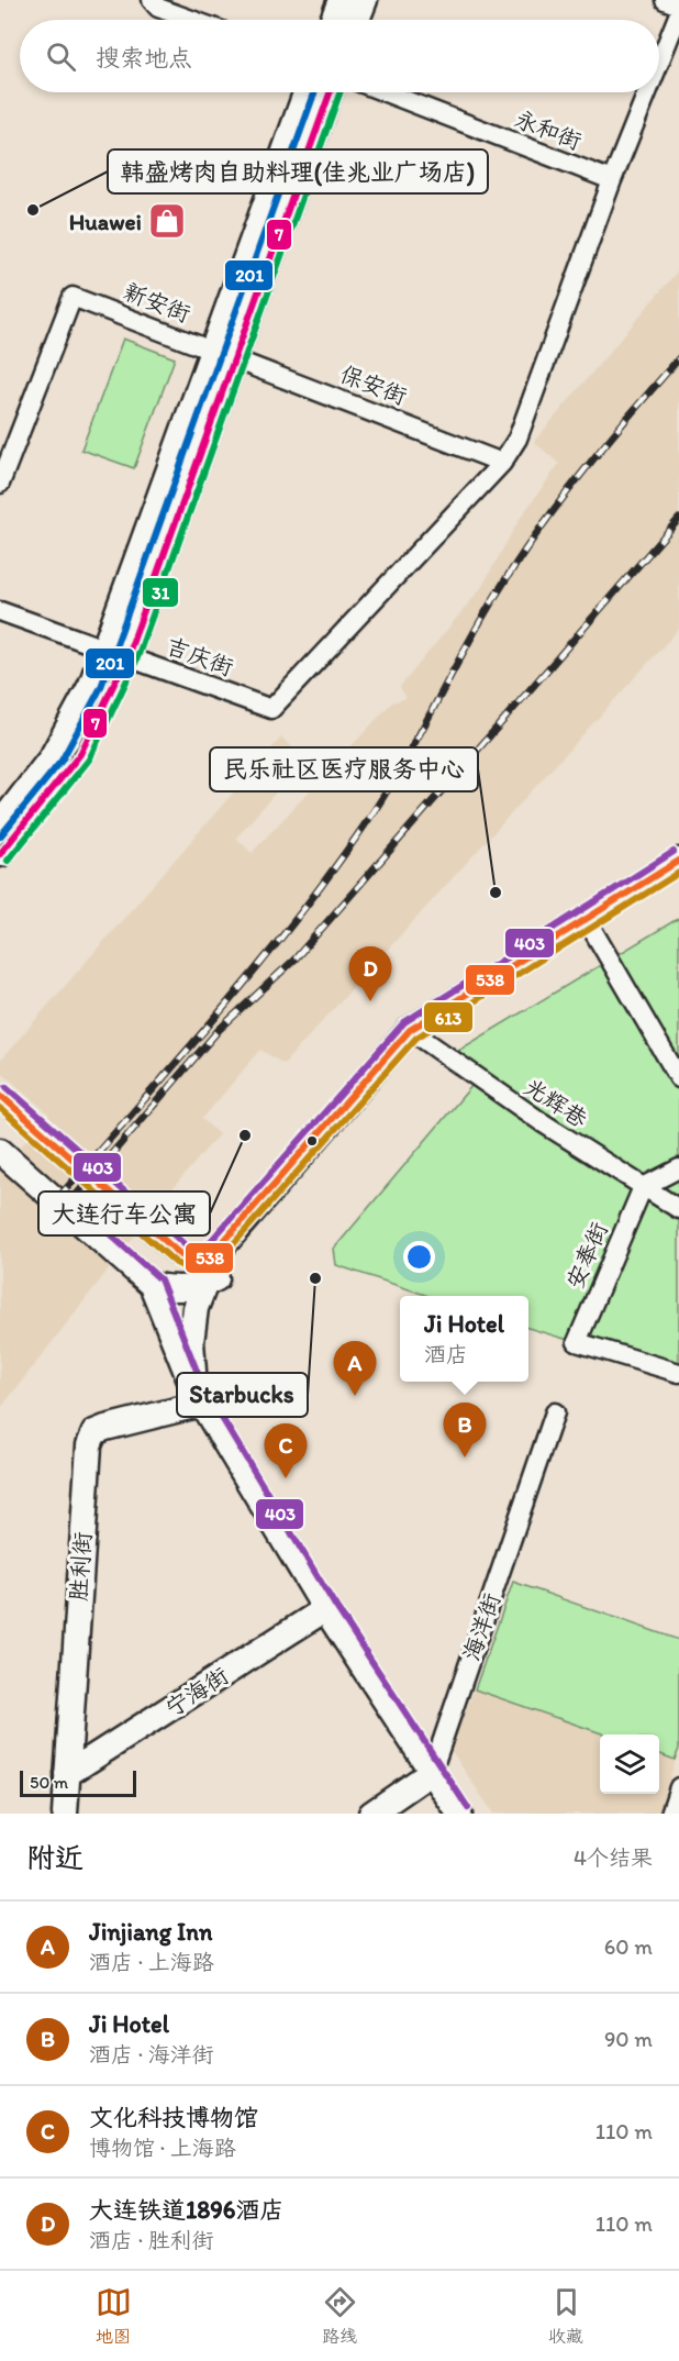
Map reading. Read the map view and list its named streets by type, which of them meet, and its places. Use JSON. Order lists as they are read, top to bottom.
{
  "streets": {
    "main road": ["胜利街", "宁海街"],
    "street": [
      "永和街",
      "新安街",
      "保安街",
      "吉庆街",
      "光辉巷",
      "安奉街",
      "海洋街"
    ]
  },
  "crossings": [
    ["新安街", "保安街"],
    ["保安街", "吉庆街"],
    ["光辉巷", "安奉街"],
    ["胜利街", "宁海街"]
  ],
  "places": {
    "other": [
      "韩盛烤肉自助料理(佳兆业广场店)",
      "民乐社区医疗服务中心",
      "大连行车公寓",
      "Starbucks"
    ],
    "shop": ["Huawei"]
  },
  "lines": [
    "transit line 201",
    "transit line 7",
    "transit line 31",
    "transit line 403",
    "transit line 538",
    "transit line 613"
  ],
  "scale_bar": "50 m",
  "page": {
    "search": "搜索地点",
    "pins": [
      "D",
      "A",
      "B",
      "C"
    ],
    "popup": ["Ji Hotel", "酒店"],
    "scale": "50 m",
    "heading": ["附近", "4个结果"],
    "list": [
      {
        "mark": "A",
        "name": "Jinjiang Inn",
        "note": "酒店 · 上海路",
        "value": "60 m"
      },
      {
        "mark": "B",
        "name": "Ji Hotel",
        "note": "酒店 · 海洋街",
        "value": "90 m"
      },
      {
        "mark": "C",
        "name": "文化科技博物馆",
        "note": "博物馆 · 上海路",
        "value": "110 m"
      },
      {
        "mark": "D",
        "name": "大连铁道1896酒店",
        "note": "酒店 · 胜利街",
        "value": "110 m"
      }
    ],
    "nav": ["地图", "路线", "收藏"]
  }
}
